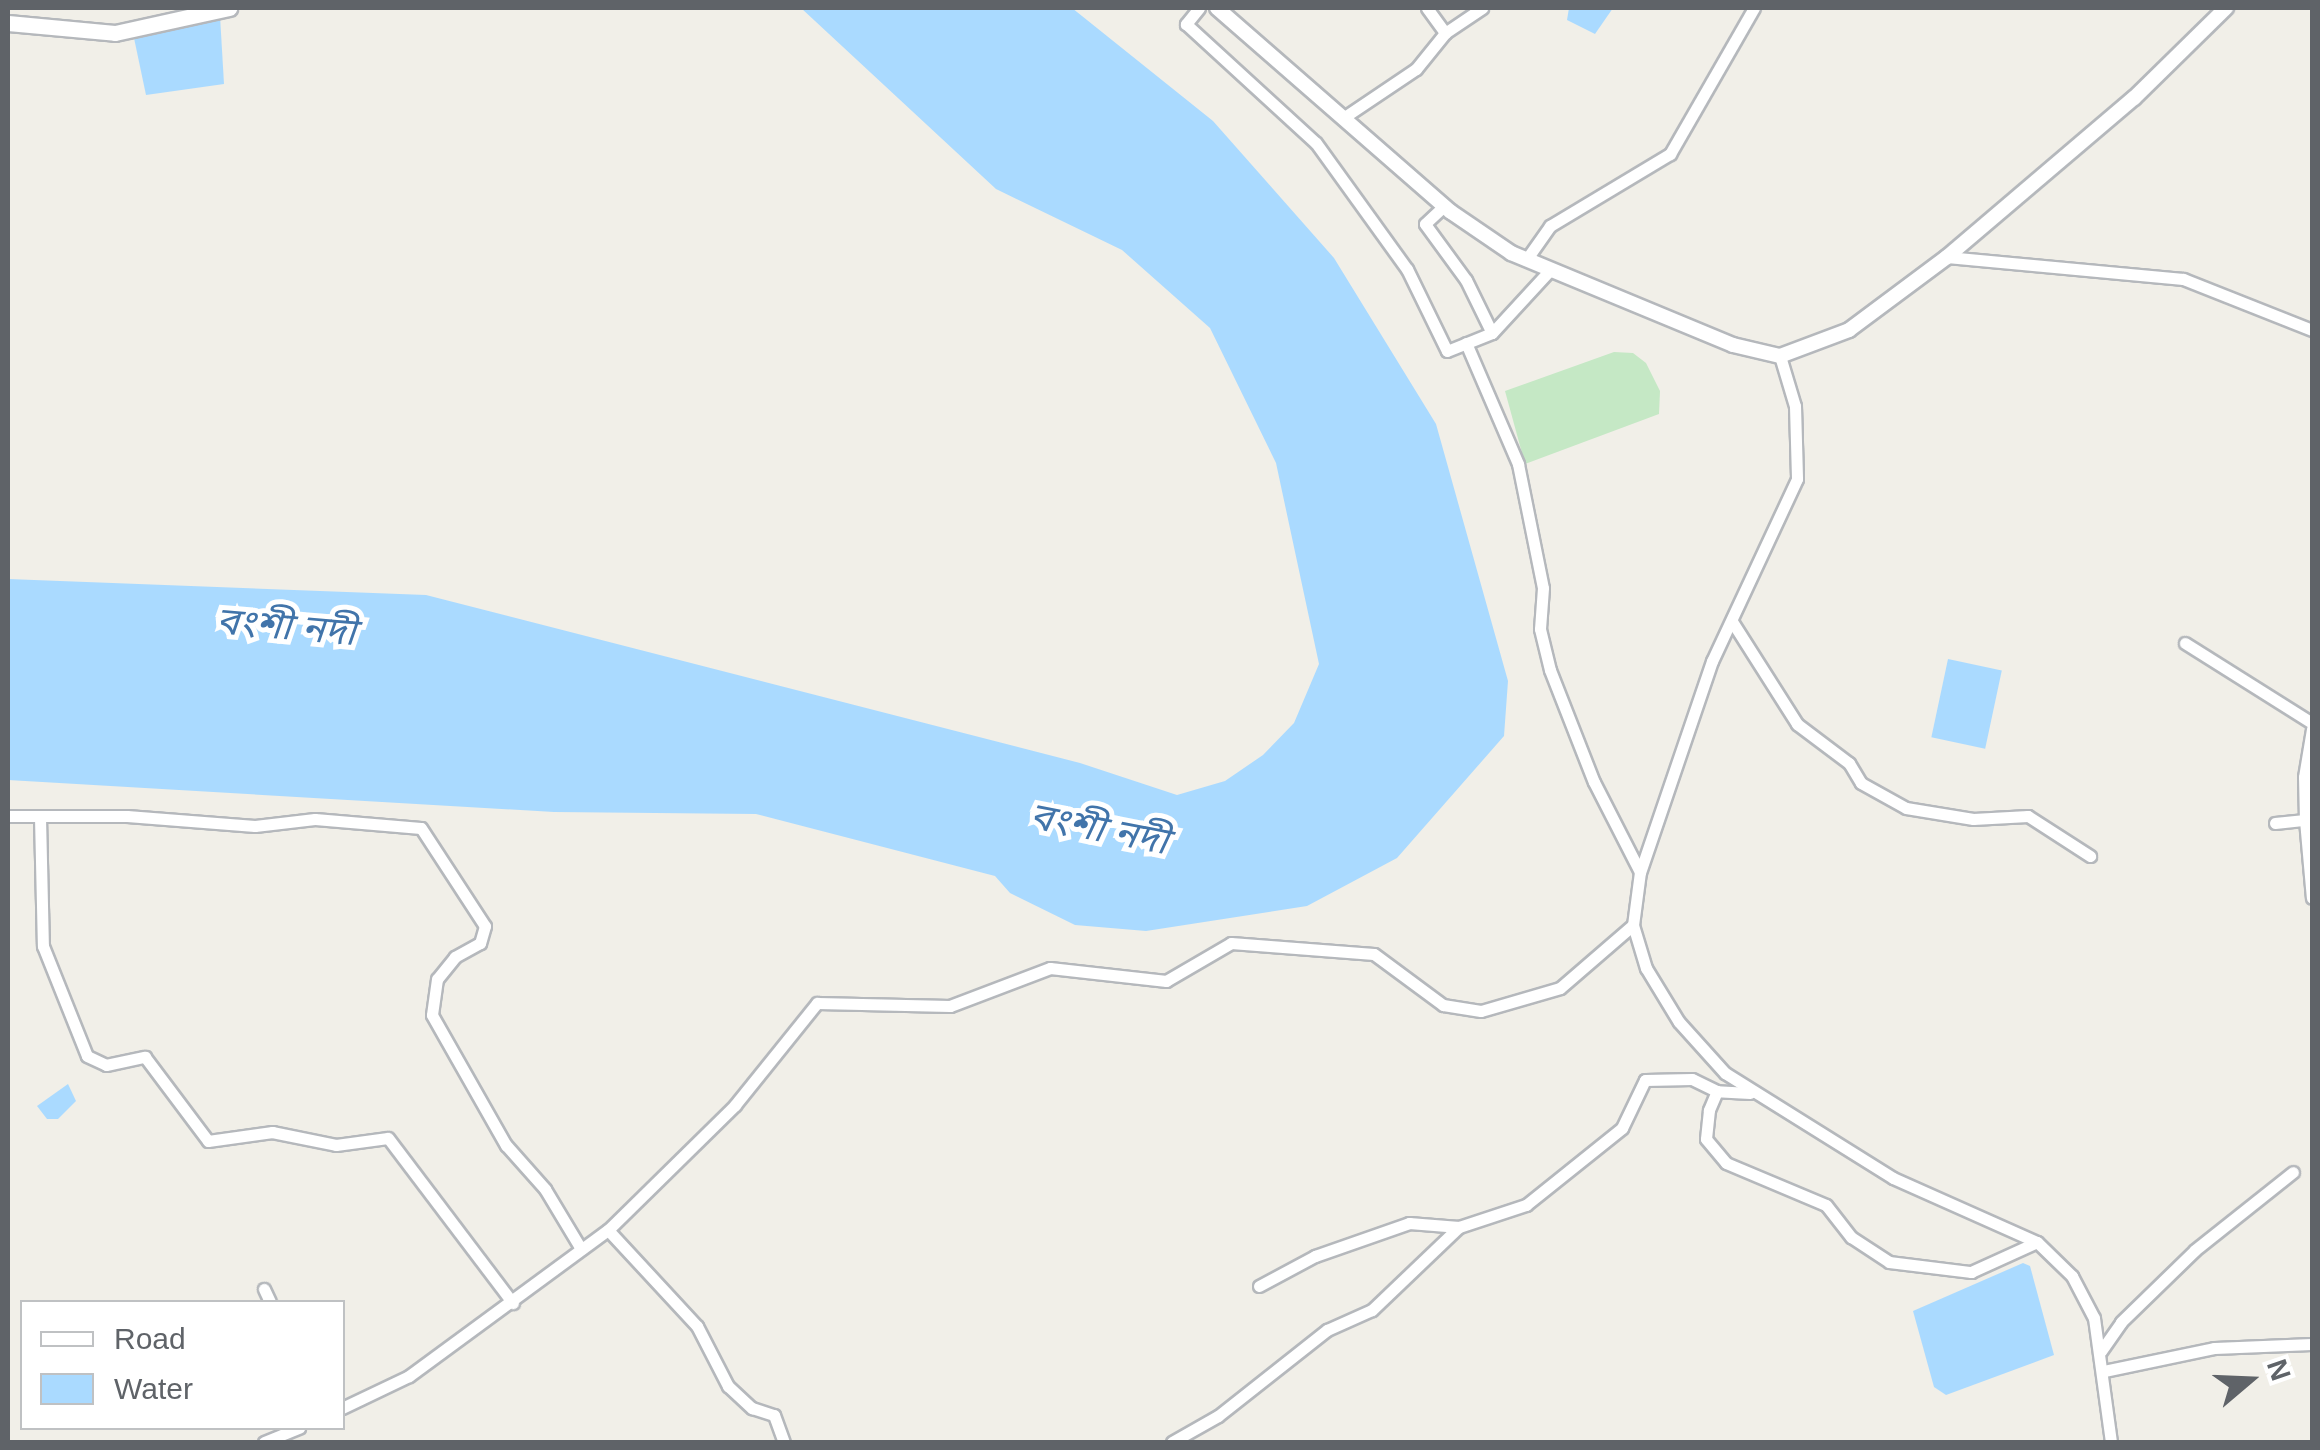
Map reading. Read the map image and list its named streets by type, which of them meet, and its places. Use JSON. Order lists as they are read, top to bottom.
{
  "water": ["বংশী নদী"],
  "legend": ["Road", "Water"],
  "north": "right"
}
